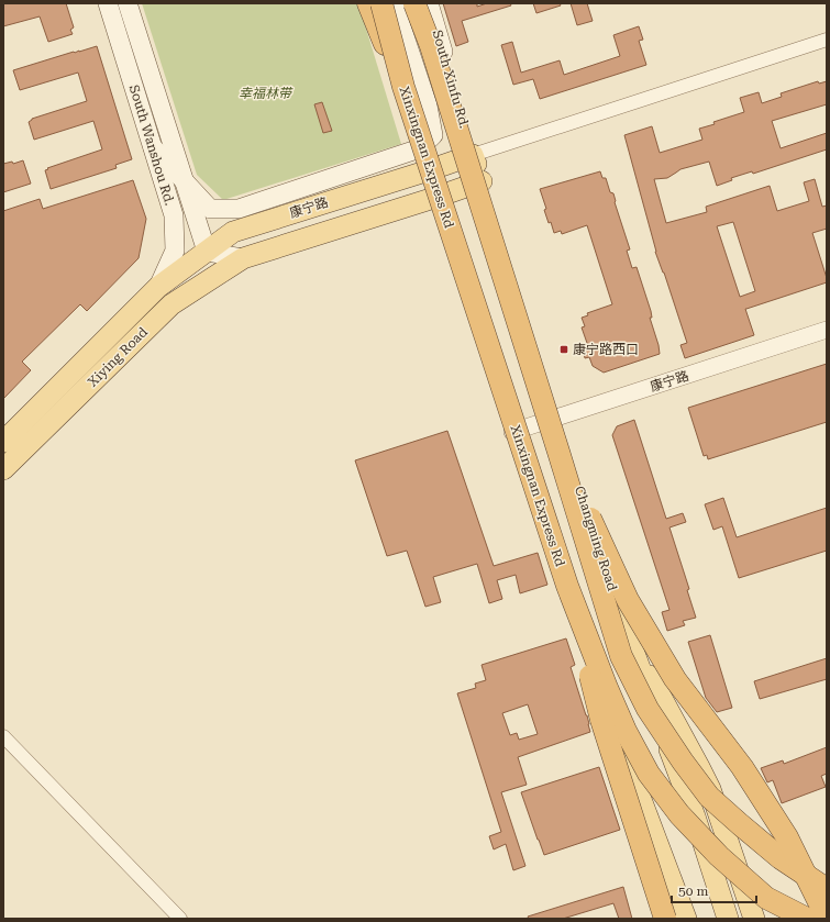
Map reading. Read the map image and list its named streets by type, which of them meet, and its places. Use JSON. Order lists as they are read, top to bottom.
{
  "streets": {
    "highway": ["Xinxingnan Express Rd"],
    "main road": [
      "South Xinfu Rd.",
      "South Wanshou Rd.",
      "康宁路",
      "Xiying Road",
      "Changming Road"
    ]
  },
  "crossings": [
    ["South Xinfu Rd.", "康宁路"],
    ["South Xinfu Rd.", "Changming Road"],
    ["South Wanshou Rd.", "康宁路"],
    ["South Wanshou Rd.", "Xiying Road"],
    ["康宁路", "Xiying Road"],
    ["康宁路", "Changming Road"],
    ["Xiying Road", "Changming Road"]
  ],
  "parks": ["幸福林带"],
  "places": {
    "transit": ["康宁路西口"]
  },
  "scale_bar": "50 m"
}
